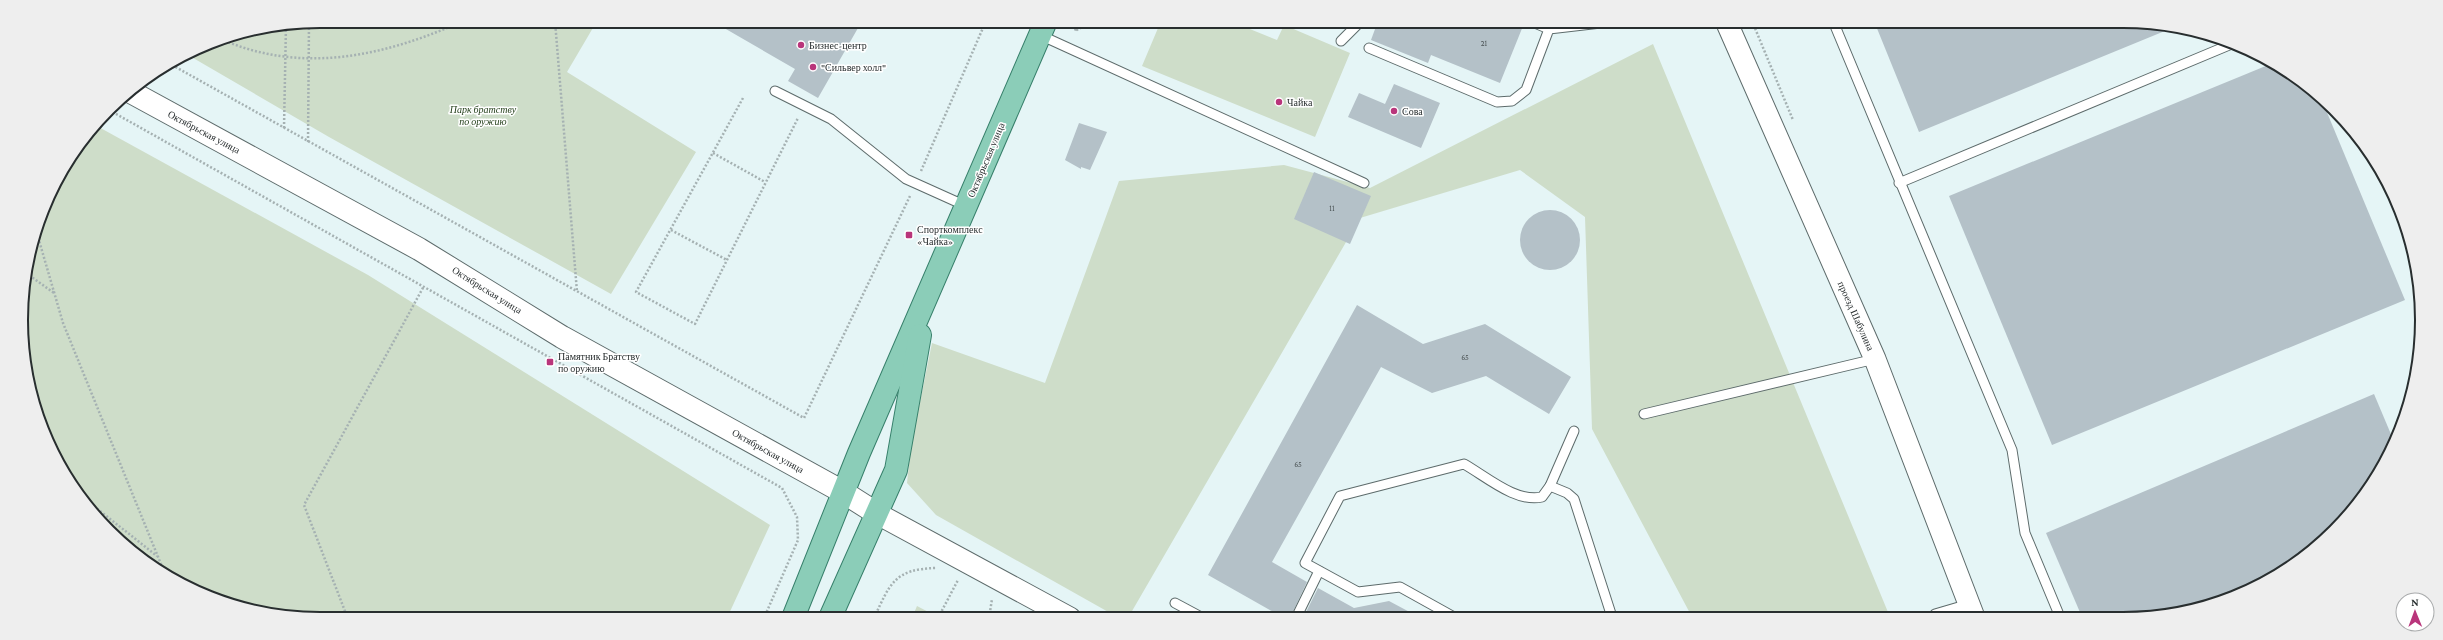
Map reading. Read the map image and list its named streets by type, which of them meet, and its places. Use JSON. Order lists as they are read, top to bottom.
{
  "streets": {
    "main road": ["Октябрьская улица"],
    "street": ["проезд Шабулина"]
  },
  "parks": ["Парк братству по оружию"],
  "places": {
    "other": [
      "Бизнес-центр",
      "\"Сильвер холл\"",
      "Чайка",
      "Сова"
    ],
    "transit": ["Спорткомплекс «Чайка»", "Памятник Братству по оружию"]
  },
  "house_numbers": [
    "21",
    "11",
    "65",
    "65"
  ],
  "north": "top"
}
